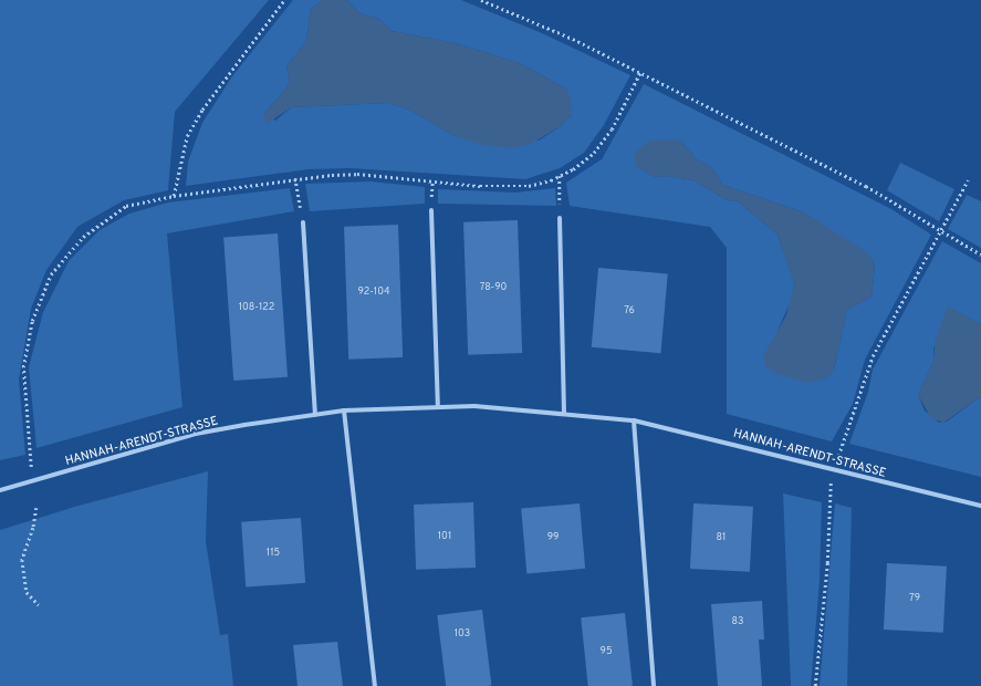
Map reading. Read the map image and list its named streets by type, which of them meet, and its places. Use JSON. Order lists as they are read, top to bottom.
{
  "streets": {
    "street": ["HANNAH-ARENDT-STRASSE"]
  },
  "house_numbers": [
    "78-90",
    "92-104",
    "108-122",
    "76",
    "101",
    "99",
    "81",
    "115",
    "79",
    "83",
    "103",
    "95"
  ]
}
